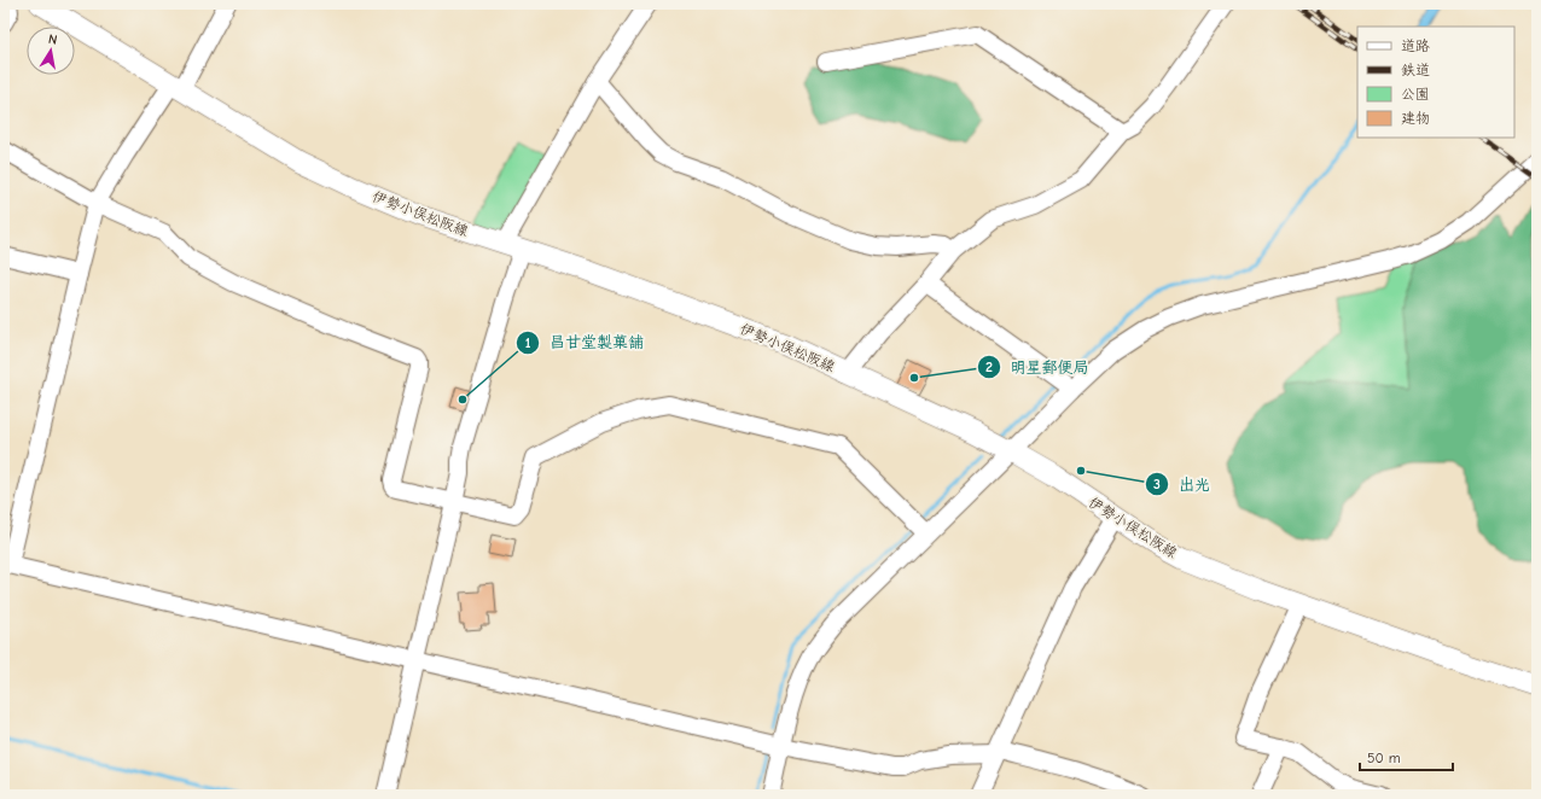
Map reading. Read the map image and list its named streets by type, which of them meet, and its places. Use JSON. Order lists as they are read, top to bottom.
{
  "streets": {
    "main road": ["伊勢小俣松阪線"]
  },
  "places": ["明星郵便局", "昌甘堂製菓舗", "出光"],
  "legend": [
    "道路",
    "鉄道",
    "公園",
    "建物"
  ],
  "scale_bar": "50 m",
  "north": "top"
}
